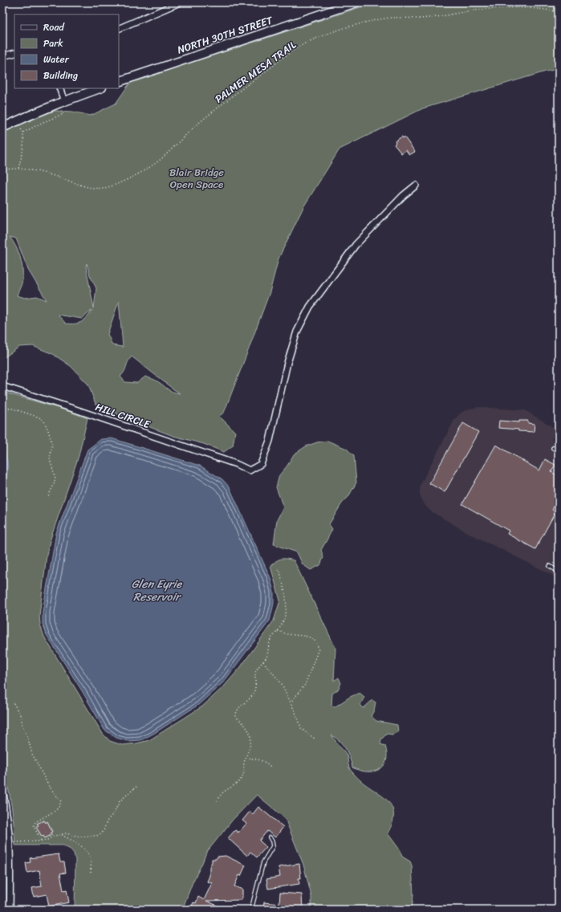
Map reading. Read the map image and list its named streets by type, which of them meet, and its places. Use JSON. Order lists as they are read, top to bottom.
{
  "streets": {
    "main road": ["NORTH 30TH STREET"],
    "street": ["HILL CIRCLE"],
    "path": ["PALMER MESA TRAIL"]
  },
  "water": ["Glen Eyrie Reservoir"],
  "parks": ["Blair Bridge Open Space"],
  "legend": [
    "Road",
    "Park",
    "Water",
    "Building"
  ]
}
